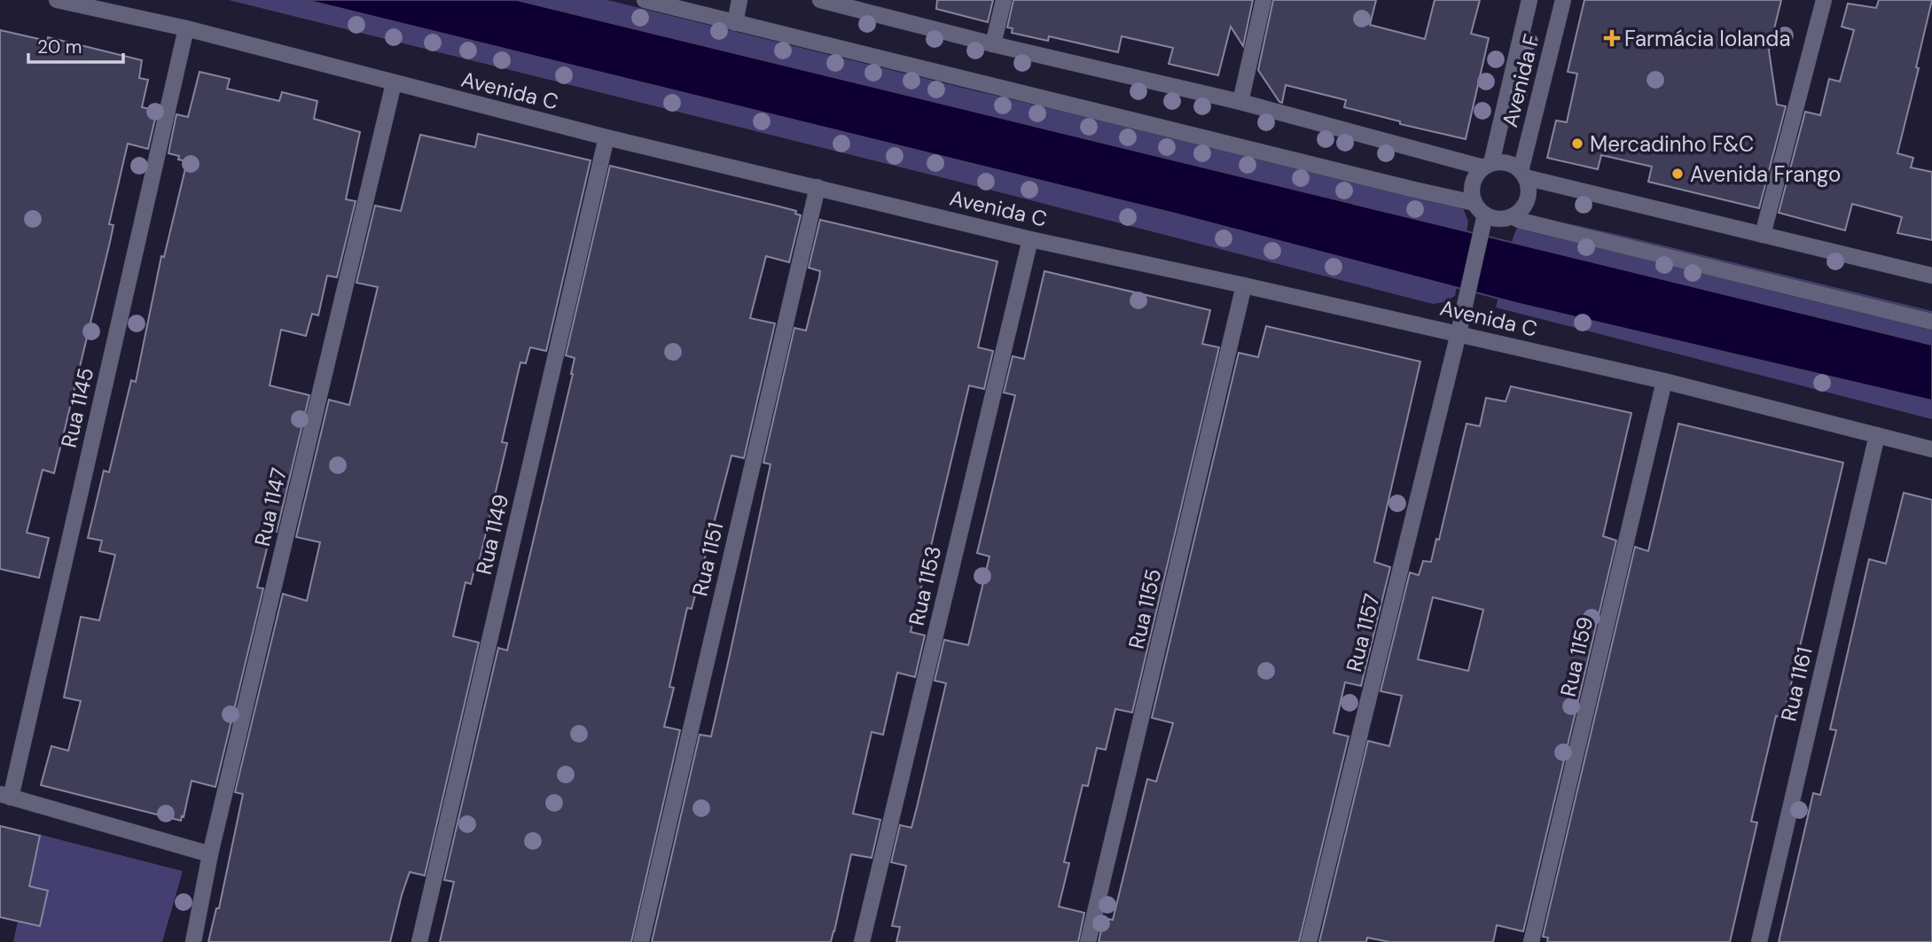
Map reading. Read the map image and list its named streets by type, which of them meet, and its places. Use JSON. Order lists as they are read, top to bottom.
{
  "streets": {
    "street": [
      "Avenida F",
      "Avenida C",
      "Rua 1145",
      "Rua 1147",
      "Rua 1149",
      "Rua 1151",
      "Rua 1153",
      "Rua 1155",
      "Rua 1157",
      "Rua 1159",
      "Rua 1161"
    ]
  },
  "crossings": [
    ["Avenida F", "Rua 1157"],
    ["Avenida C", "Rua 1145"],
    ["Avenida C", "Rua 1147"],
    ["Avenida C", "Rua 1149"],
    ["Avenida C", "Rua 1151"],
    ["Avenida C", "Rua 1153"],
    ["Avenida C", "Rua 1155"],
    ["Avenida C", "Rua 1157"],
    ["Avenida C", "Rua 1159"],
    ["Avenida C", "Rua 1161"]
  ],
  "places": {
    "health": ["Farmácia Iolanda"],
    "other": ["Mercadinho F&C", "Avenida Frango"]
  },
  "scale_bar": "20 m"
}
